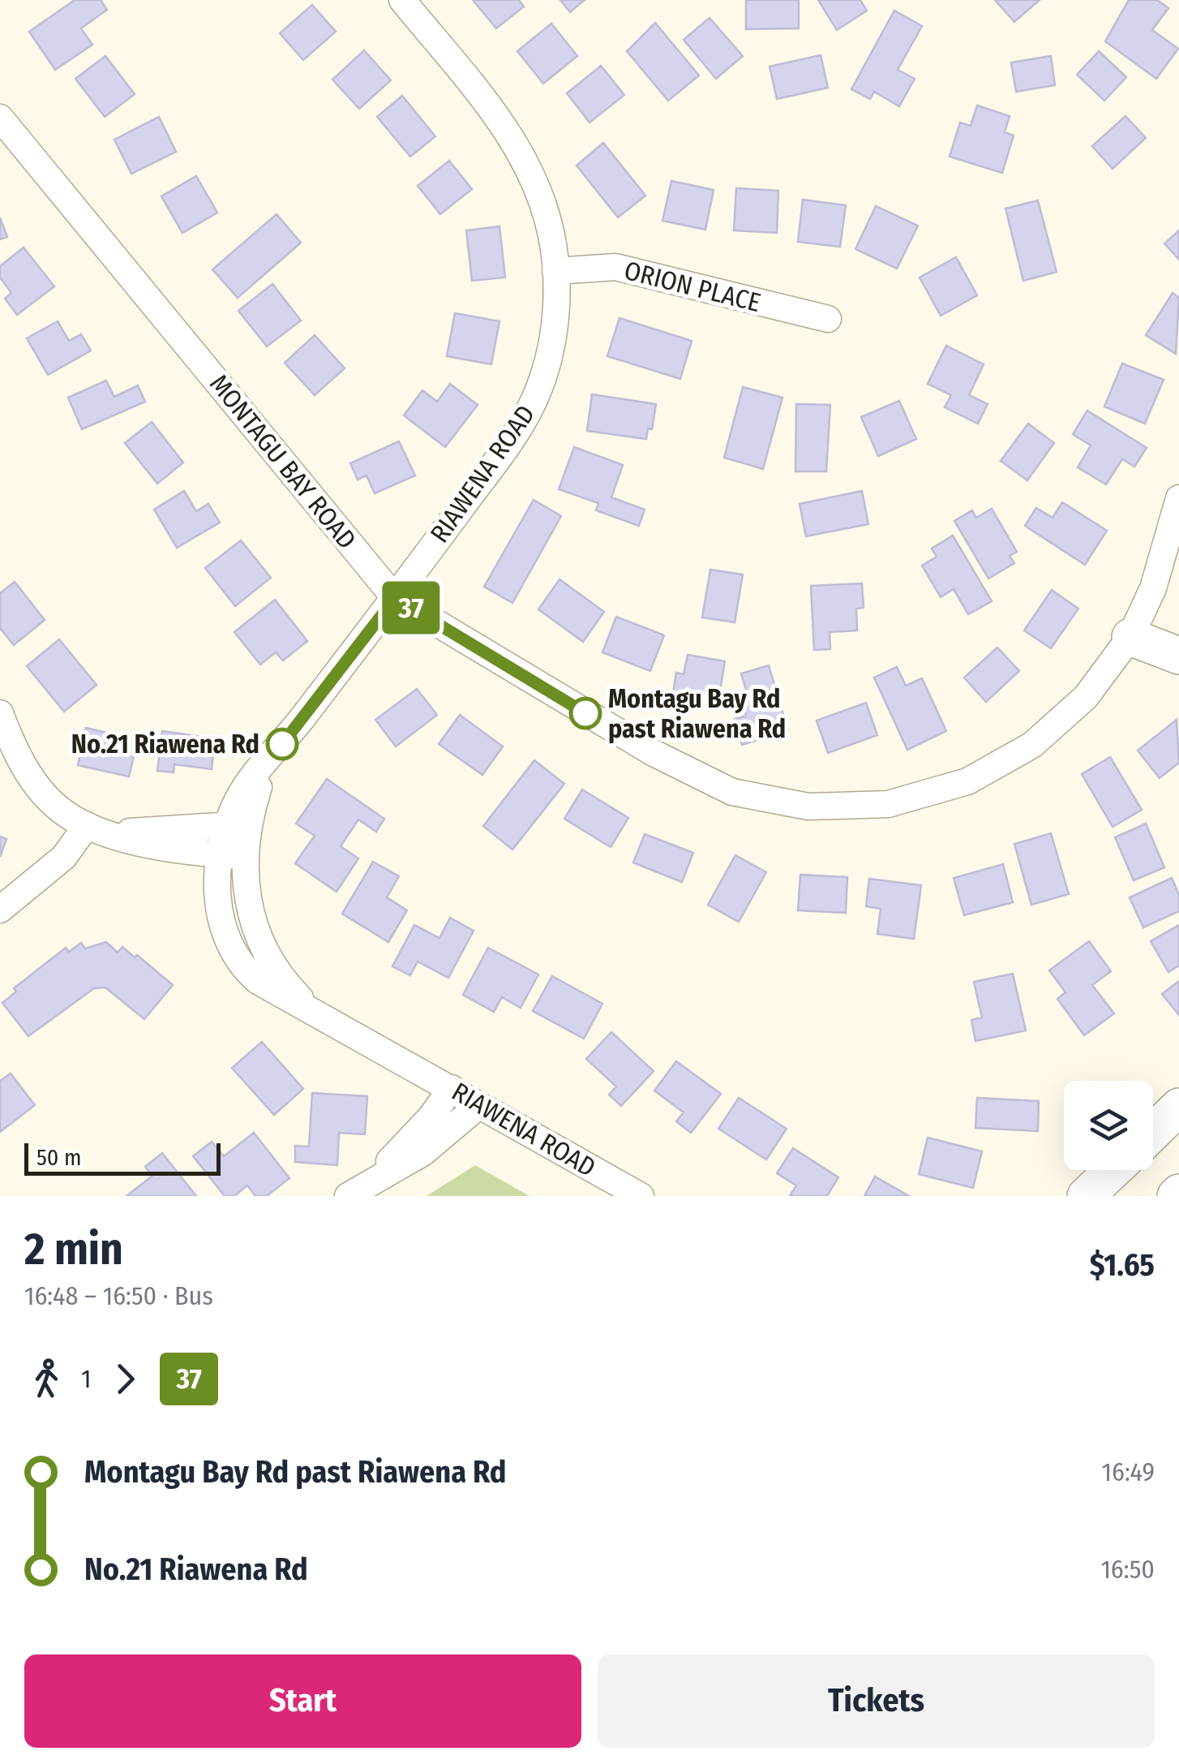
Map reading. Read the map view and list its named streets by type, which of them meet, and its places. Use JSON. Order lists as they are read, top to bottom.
{
  "streets": {
    "street": ["ORION PLACE", "MONTAGU BAY ROAD", "RIAWENA ROAD"]
  },
  "crossings": [
    ["ORION PLACE", "RIAWENA ROAD"],
    ["MONTAGU BAY ROAD", "RIAWENA ROAD"]
  ],
  "places": ["Montagu Bay Rd past Riawena Rd", "No.21 Riawena Rd"],
  "lines": ["bus line 37"],
  "scale_bar": "50 m",
  "page": {
    "on_map": "37",
    "scale": "50 m",
    "heading": ["2 min", "16:48 – 16:50 · Bus", "$1.65"],
    "legs": ["1", "37"],
    "list": [
      {
        "name": "Montagu Bay Rd past Riawena Rd",
        "value": "16:49"
      },
      {
        "name": "No.21 Riawena Rd",
        "value": "16:50"
      }
    ],
    "buttons": ["Start", "Tickets"]
  }
}
